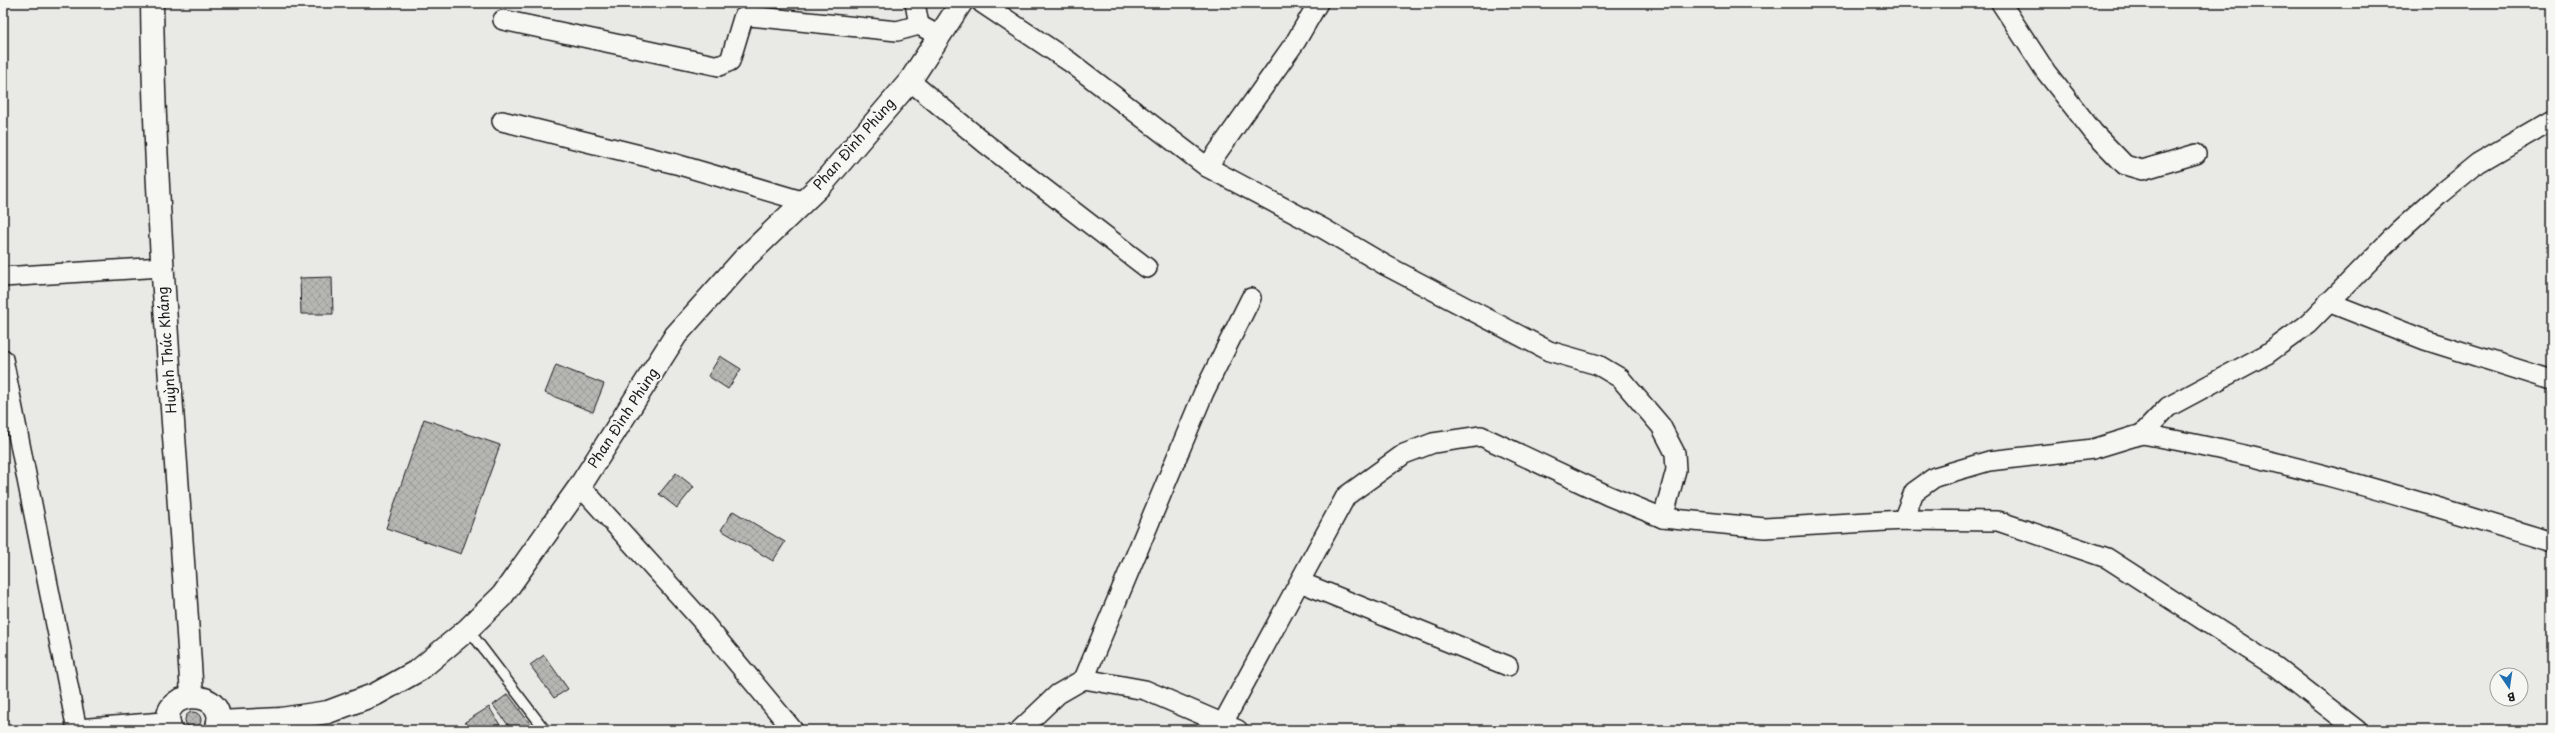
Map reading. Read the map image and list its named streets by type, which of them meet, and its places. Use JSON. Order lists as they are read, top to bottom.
{
  "streets": {
    "street": ["Phan Đình Phùng", "Huỳnh Thúc Kháng"]
  },
  "north": "bottom"
}
